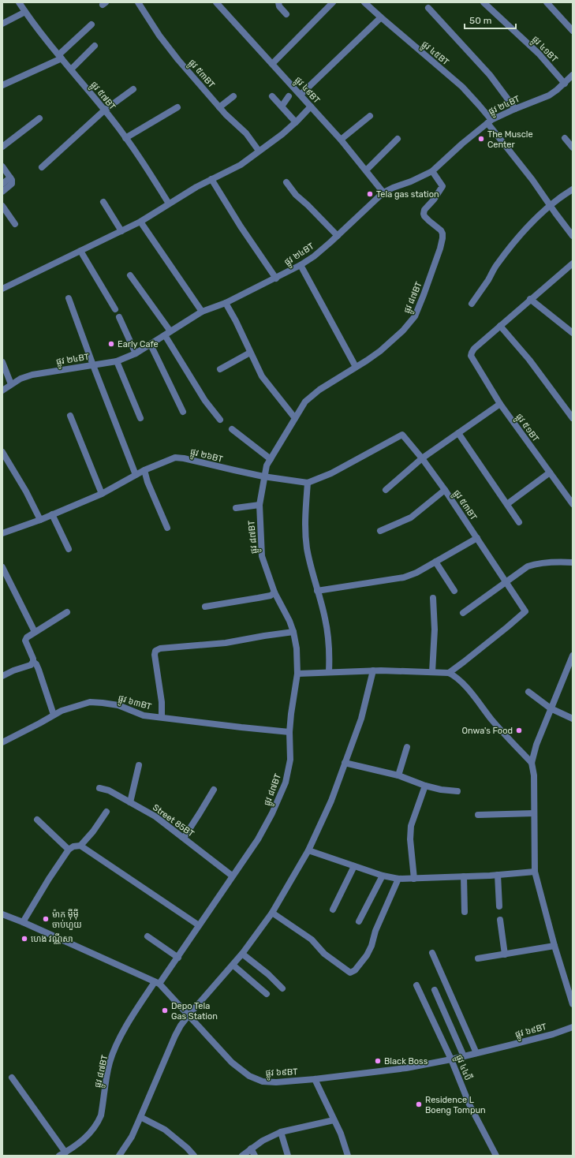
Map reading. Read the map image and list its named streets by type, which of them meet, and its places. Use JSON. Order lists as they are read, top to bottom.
{
  "streets": {
    "street": [
      "ផ្លូវ ៤១BT",
      "ផ្លូវ ៤៥BT",
      "ផ្លូវ ៥៣BT",
      "ផ្លូវ ៤៩BT",
      "ផ្លូវ ៥៧BT",
      "ផ្លូវ ២៤BT",
      "ផ្លូវ ៨៧BT",
      "ផ្លូវ ៥១BT",
      "ផ្លូវ ២៦BT",
      "ផ្លូវ ៦៣BT",
      "Street 85BT",
      "ផ្លូវ ៦៩BT",
      "ផ្លូវ ៤៤ប៊ី"
    ]
  },
  "crossings": [
    ["ផ្លូវ ៤១BT", "ផ្លូវ ២៤BT"],
    ["ផ្លូវ ៤៥BT", "ផ្លូវ ២៤BT"],
    ["ផ្លូវ ៥៣BT", "ផ្លូវ ២៦BT"],
    ["ផ្លូវ ៤៩BT", "ផ្លូវ ២៤BT"],
    ["ផ្លូវ ២៤BT", "ផ្លូវ ៨៧BT"],
    ["ផ្លូវ ៨៧BT", "ផ្លូវ ២៦BT"],
    ["ផ្លូវ ៨៧BT", "ផ្លូវ ៦៣BT"],
    ["ផ្លូវ ៨៧BT", "Street 85BT"],
    ["ផ្លូវ ៨៧BT", "ផ្លូវ ៦៩BT"],
    ["ផ្លូវ ៦៩BT", "ផ្លូវ ៤៤ប៊ី"]
  ],
  "places": [
    "The Muscle Center",
    "Tela gas station",
    "Early Cafe",
    "Onwa's Food",
    "ម៉ាក ម៉ីម៉ី ចាប់ហួយ",
    "ហេង វណ្ណីសា",
    "Depo Tela Gas Station",
    "Black Boss",
    "Residence L Boeng Tompun"
  ],
  "scale_bar": "50 m"
}
